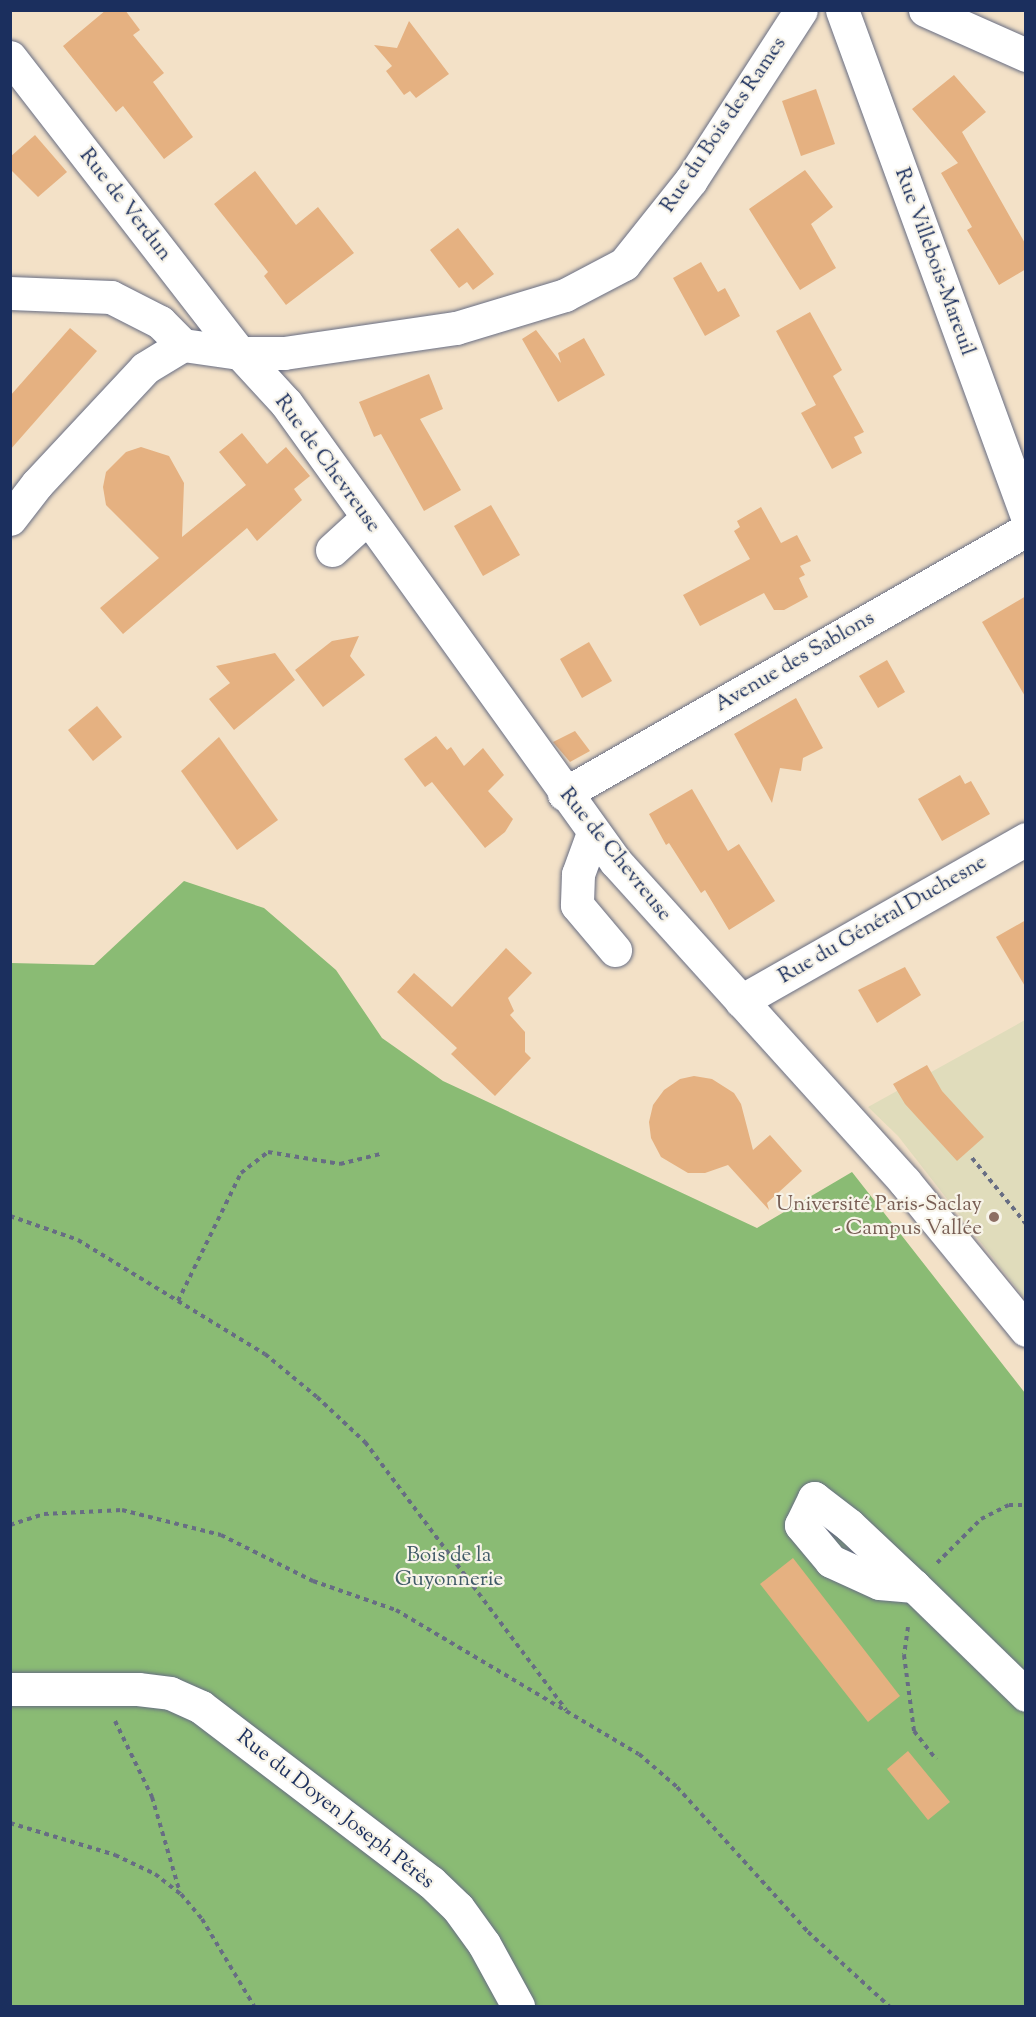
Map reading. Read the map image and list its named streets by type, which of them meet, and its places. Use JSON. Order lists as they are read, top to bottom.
{
  "streets": {
    "street": [
      "Rue du Bois des Rames",
      "Rue de Verdun",
      "Rue Villebois-Mareuil",
      "Rue de Chevreuse",
      "Avenue des Sablons",
      "Rue du Général Duchesne",
      "Rue du Doyen Joseph Pérès"
    ]
  },
  "crossings": [
    ["Rue du Bois des Rames", "Rue de Verdun"],
    ["Rue du Bois des Rames", "Rue de Chevreuse"],
    ["Rue de Verdun", "Rue de Chevreuse"],
    ["Rue de Chevreuse", "Avenue des Sablons"],
    ["Rue de Chevreuse", "Rue du Général Duchesne"]
  ],
  "parks": ["Bois de la Guyonnerie"],
  "places": ["Université Paris-Saclay - Campus Vallée"]
}
